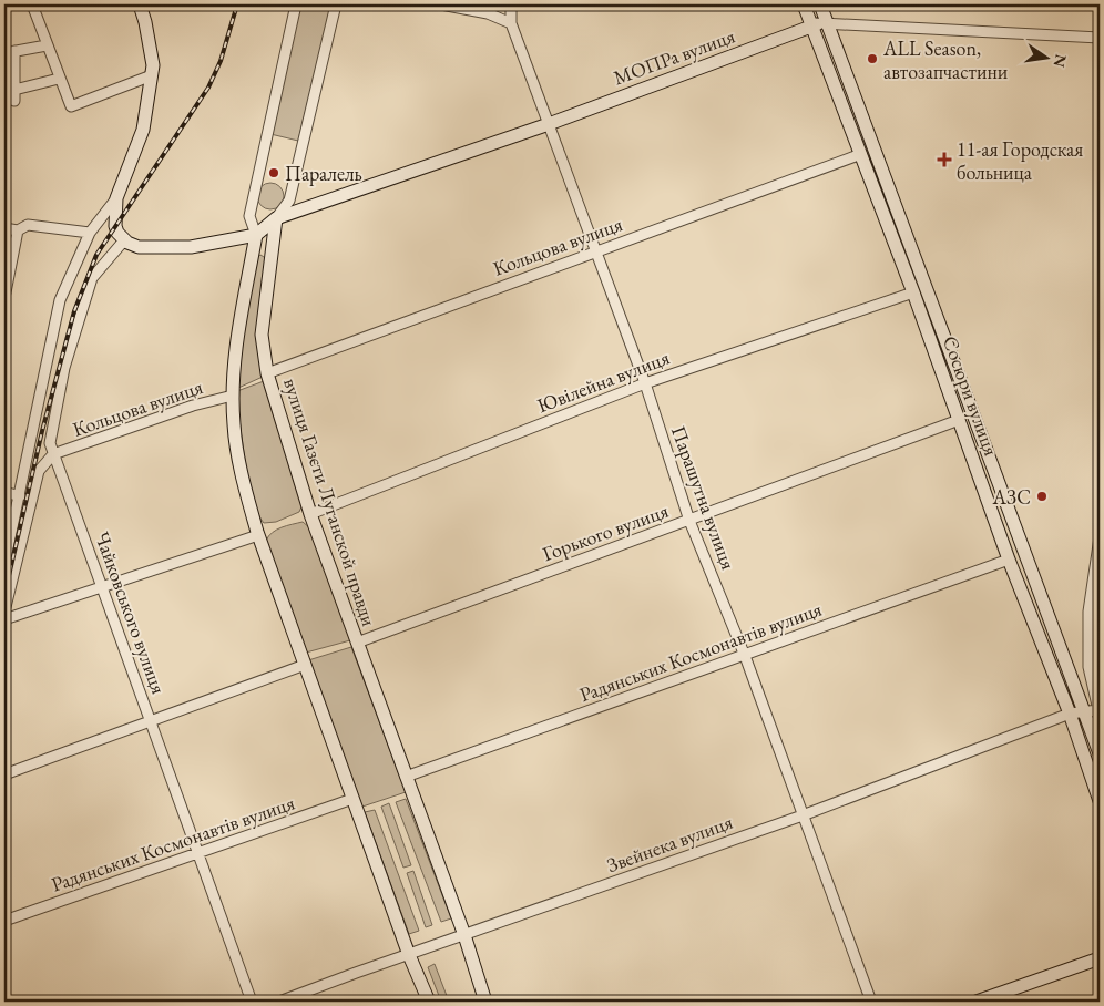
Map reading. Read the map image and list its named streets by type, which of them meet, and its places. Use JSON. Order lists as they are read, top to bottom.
{
  "streets": {
    "street": [
      "МОПРа вулиця",
      "Кольцова вулиця",
      "Ювілейна вулиця",
      "Сосюри вулиця",
      "Парашутна вулиця",
      "вулиця Газєти Луганской правди",
      "Горького вулиця",
      "Чайковського вулиця",
      "Радянських Космонавтів вулиця",
      "Звейнека вулиця"
    ]
  },
  "crossings": [
    ["МОПРа вулиця", "Сосюри вулиця"],
    ["МОПРа вулиця", "Парашутна вулиця"],
    ["МОПРа вулиця", "вулиця Газєти Луганской правди"],
    ["Кольцова вулиця", "Сосюри вулиця"],
    ["Кольцова вулиця", "Парашутна вулиця"],
    ["Кольцова вулиця", "вулиця Газєти Луганской правди"],
    ["Кольцова вулиця", "Чайковського вулиця"],
    ["Ювілейна вулиця", "Сосюри вулиця"],
    ["Ювілейна вулиця", "Парашутна вулиця"],
    ["Ювілейна вулиця", "вулиця Газєти Луганской правди"],
    ["Сосюри вулиця", "Горького вулиця"],
    ["Сосюри вулиця", "Радянських Космонавтів вулиця"],
    ["Сосюри вулиця", "Звейнека вулиця"],
    ["Парашутна вулиця", "Горького вулиця"],
    ["Парашутна вулиця", "Радянських Космонавтів вулиця"],
    ["Парашутна вулиця", "Звейнека вулиця"],
    ["вулиця Газєти Луганской правди", "Горького вулиця"],
    ["вулиця Газєти Луганской правди", "Радянських Космонавтів вулиця"],
    ["вулиця Газєти Луганской правди", "Звейнека вулиця"],
    ["Чайковського вулиця", "Радянських Космонавтів вулиця"]
  ],
  "places": {
    "other": ["ALL Season, автозапчастини", "Паралель", "АЗС"],
    "health": ["11-ая Городская больница"]
  },
  "north": "right"
}
